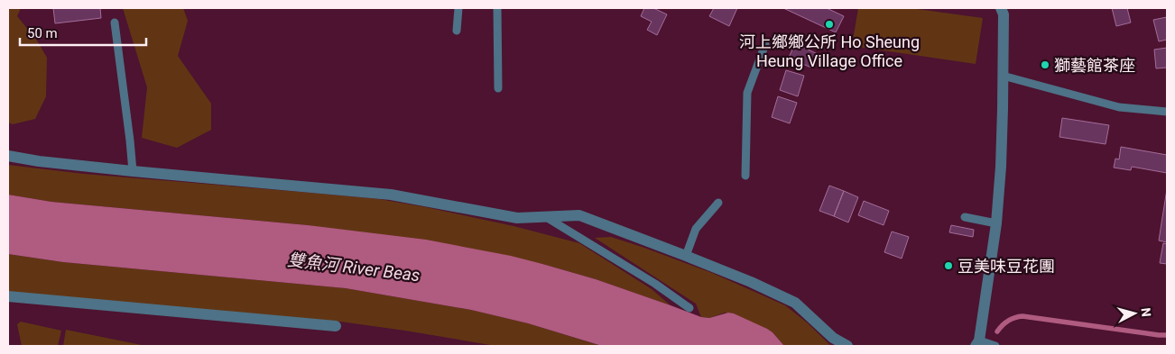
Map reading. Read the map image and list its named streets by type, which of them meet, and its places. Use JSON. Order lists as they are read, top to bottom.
{
  "water": ["雙魚河 River Beas"],
  "places": ["河上鄉鄉公所 Ho Sheung Heung Village Office", "獅藝館茶座", "豆美味豆花團"],
  "scale_bar": "50 m",
  "north": "right"
}
